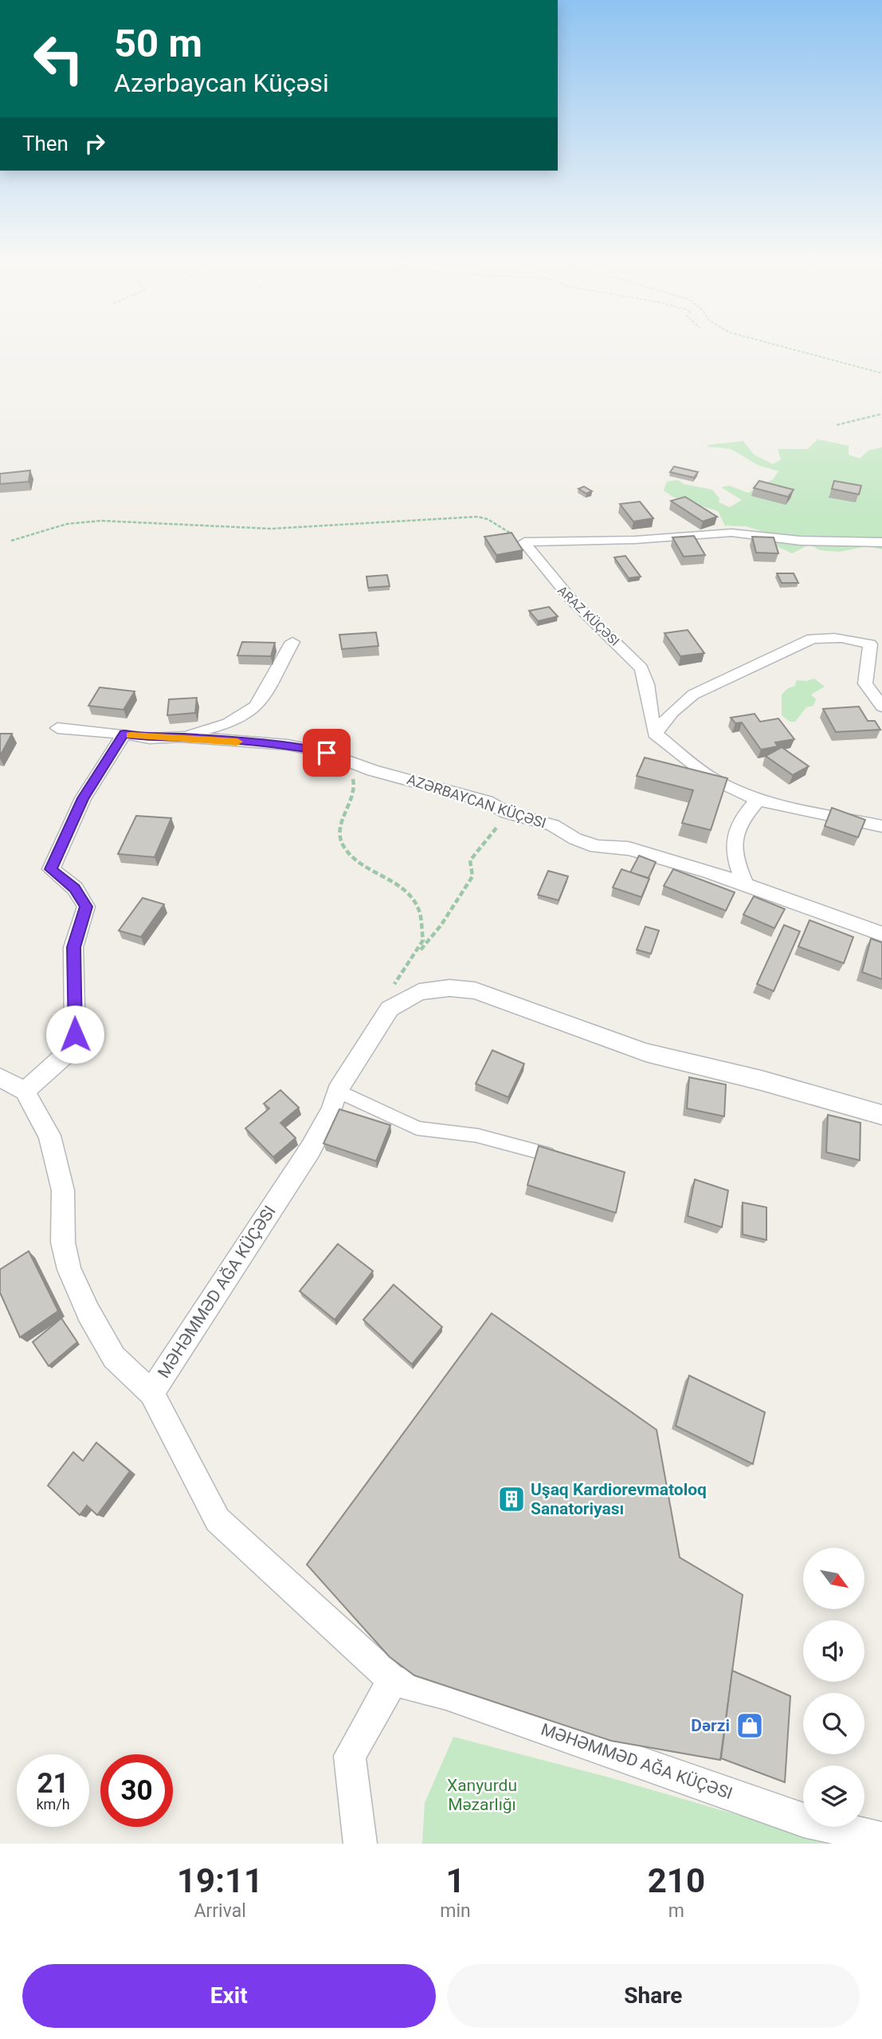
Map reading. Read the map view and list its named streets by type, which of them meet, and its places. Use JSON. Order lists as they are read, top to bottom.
{
  "streets": {
    "street": ["ARAZ KÜÇƏSI", "AZƏRBAYCAN KÜÇƏSI", "MƏHƏMMƏD AĞA KÜÇƏSI"]
  },
  "parks": ["Xanyurdu Məzarlığı"],
  "places": {
    "building": ["Uşaq Kardiorevmatoloq Sanatoriyası"],
    "shop": ["Dərzi"]
  },
  "north": "bottom right",
  "page": {
    "turn": ["50 m", "Azərbaycan Küçəsi"],
    "then": "Then",
    "speed": "21 km/h",
    "limit": "30",
    "eta": [
      "19:11",
      "Arrival",
      "1",
      "min",
      "210",
      "m"
    ],
    "buttons": ["Exit", "Share"]
  }
}
